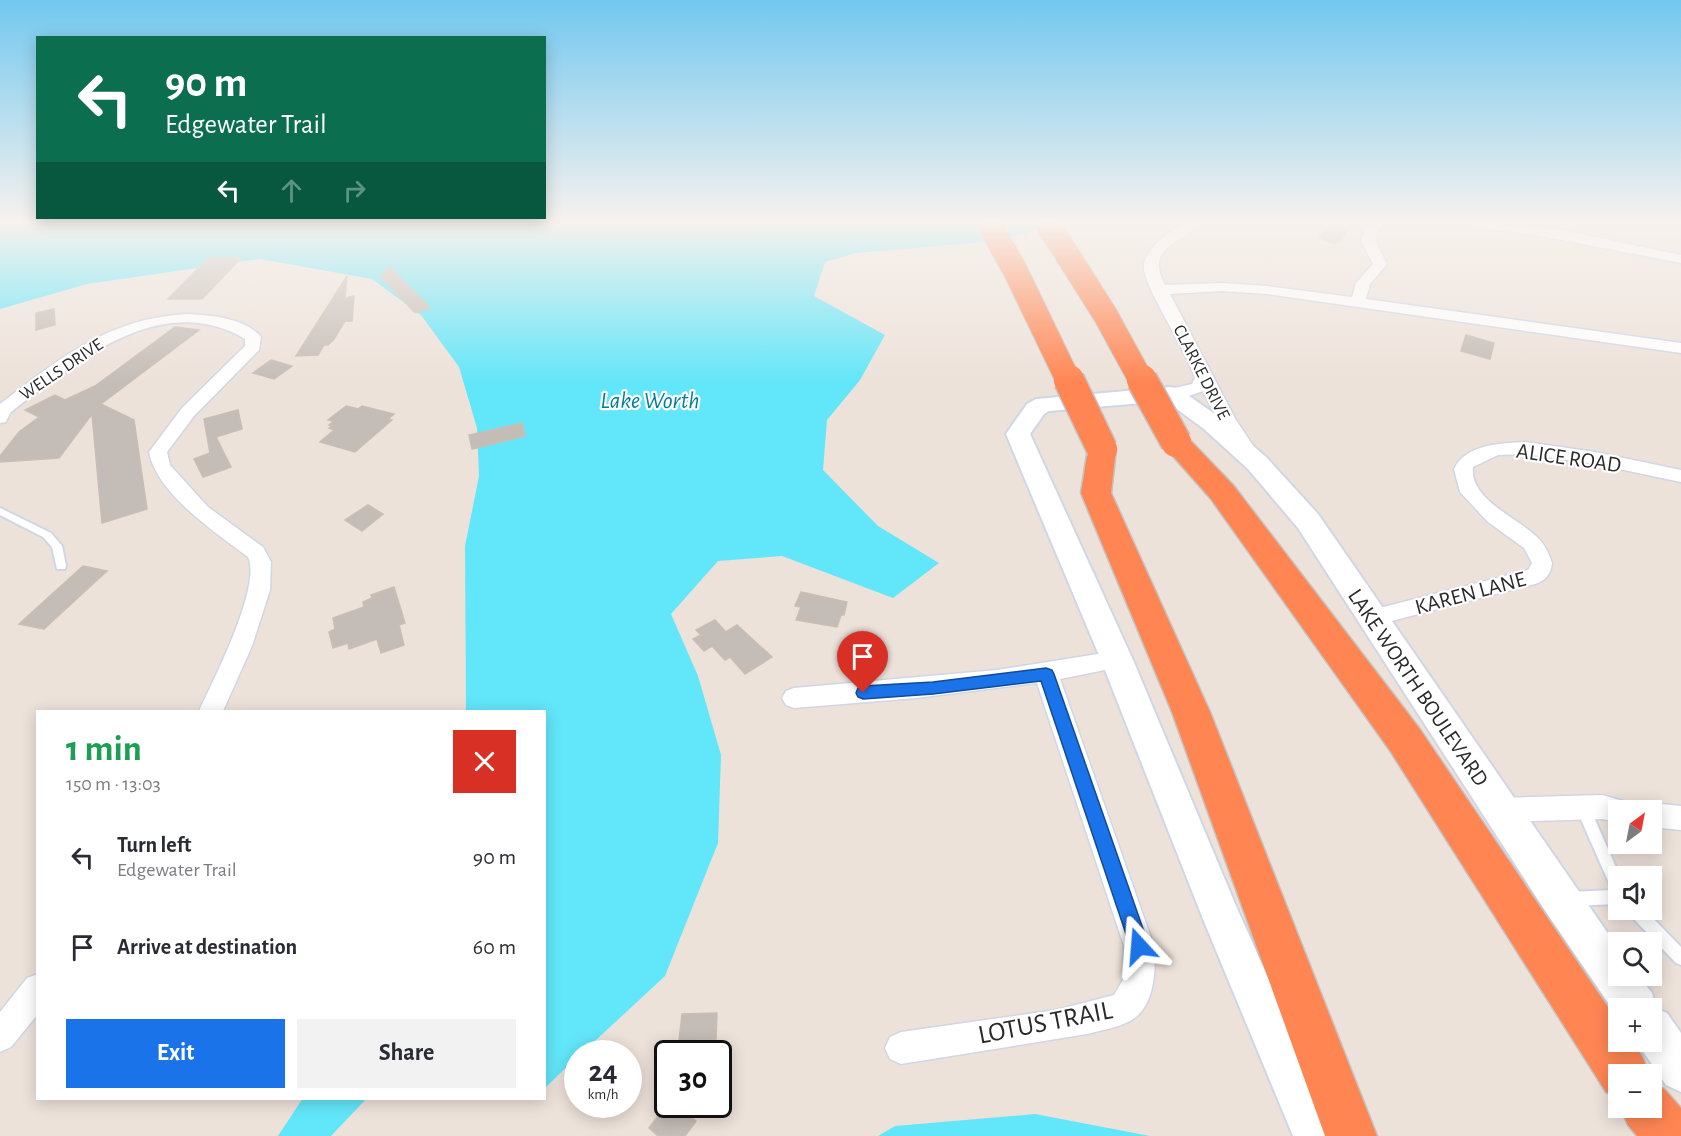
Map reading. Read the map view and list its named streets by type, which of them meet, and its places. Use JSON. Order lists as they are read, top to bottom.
{
  "streets": {
    "main road": ["LAKE WORTH BOULEVARD"],
    "street": [
      "WELLS DRIVE",
      "CLARKE DRIVE",
      "ALICE ROAD",
      "KAREN LANE",
      "LOTUS TRAIL"
    ]
  },
  "crossings": [
    ["CLARKE DRIVE", "LAKE WORTH BOULEVARD"],
    ["ALICE ROAD", "KAREN LANE"],
    ["KAREN LANE", "LAKE WORTH BOULEVARD"]
  ],
  "water": ["Lake Worth"],
  "north": "top right",
  "page": {
    "turn": ["90 m", "Edgewater Trail"],
    "heading": ["1 min", "150 m · 13:03"],
    "map_buttons": ["+", "−"],
    "list": [
      {
        "name": "Turn left",
        "note": "Edgewater Trail",
        "value": "90 m"
      },
      {
        "name": "Arrive at destination",
        "value": "60 m"
      }
    ],
    "buttons": ["Exit", "Share"],
    "speed": "24 km/h",
    "limit": "30"
  }
}
